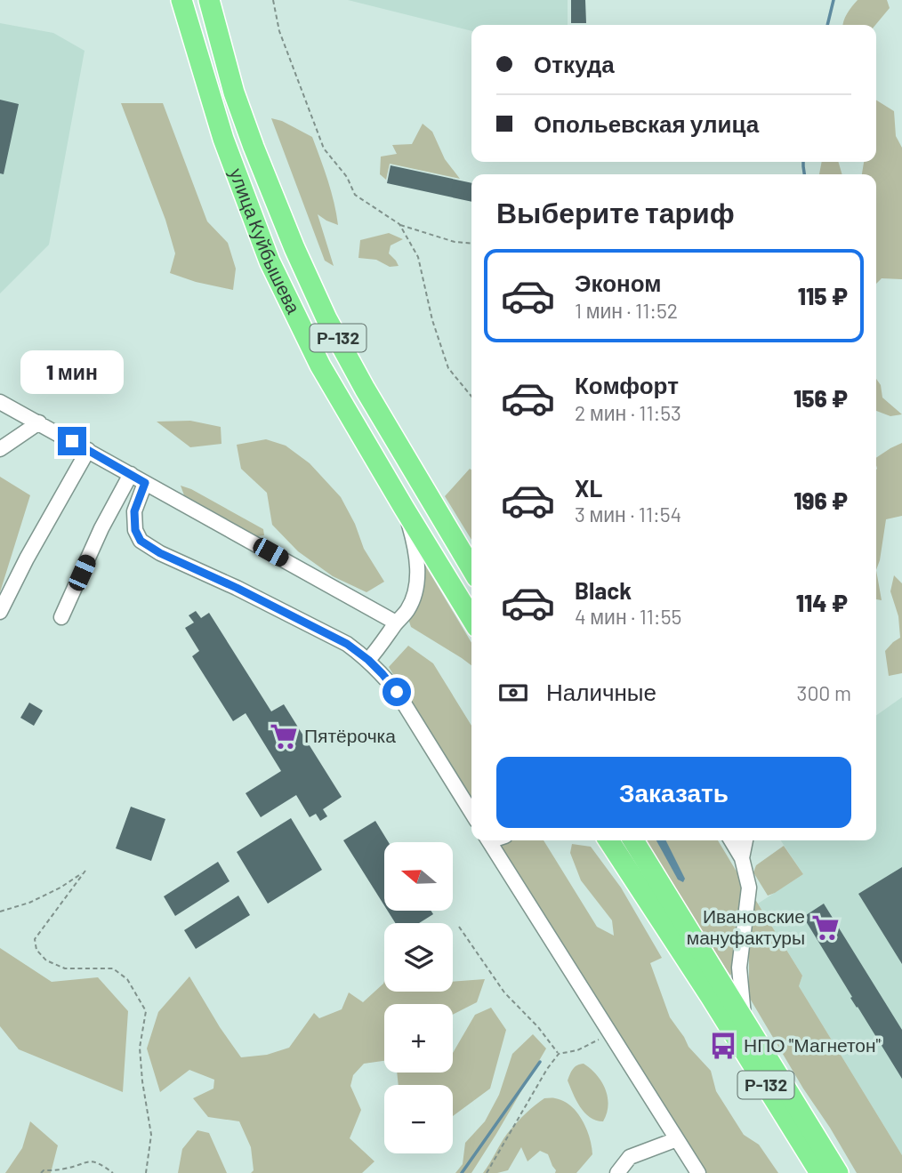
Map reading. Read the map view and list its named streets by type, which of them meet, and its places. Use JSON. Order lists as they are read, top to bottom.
{
  "streets": {
    "highway": ["улица Куйбышева", "Р-132"]
  },
  "places": {
    "supermarket": ["Пятёрочка", "Ивановские мануфактуры"],
    "bus stop": ["НПО \"Магнетон\""]
  },
  "north": "left",
  "page": {
    "banner": ["Откуда", "Опольевская улица"],
    "heading": "Выберите тариф",
    "list": [
      {
        "name": "Эконом",
        "note": "1 мин · 11:52",
        "value": "115 ₽"
      },
      {
        "name": "Комфорт",
        "note": "2 мин · 11:53",
        "value": "156 ₽"
      },
      {
        "name": "XL",
        "note": "3 мин · 11:54",
        "value": "196 ₽"
      },
      {
        "name": "Black",
        "note": "4 мин · 11:55",
        "value": "114 ₽"
      }
    ],
    "bubble": "1 мин",
    "pay": ["Наличные", "300 m"],
    "buttons": "Заказать",
    "map_buttons": ["+", "−"]
  }
}
